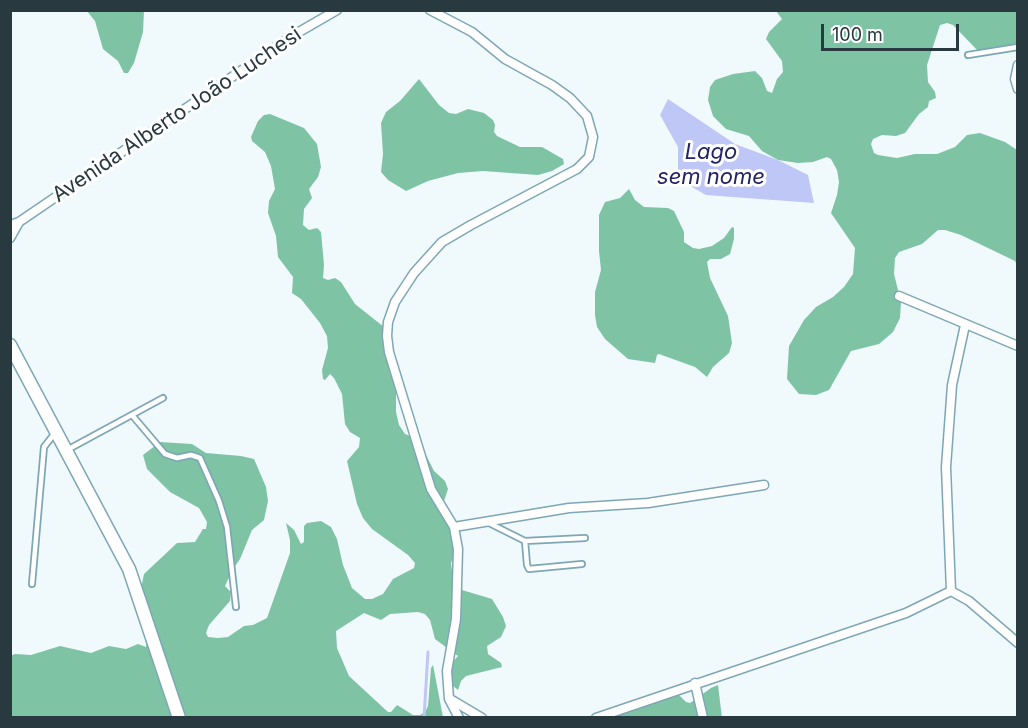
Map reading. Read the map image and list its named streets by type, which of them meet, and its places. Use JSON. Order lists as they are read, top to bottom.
{
  "streets": {
    "street": ["Avenida Alberto João Luchesi"]
  },
  "water": ["Lago sem nome"],
  "scale_bar": "100 m"
}
